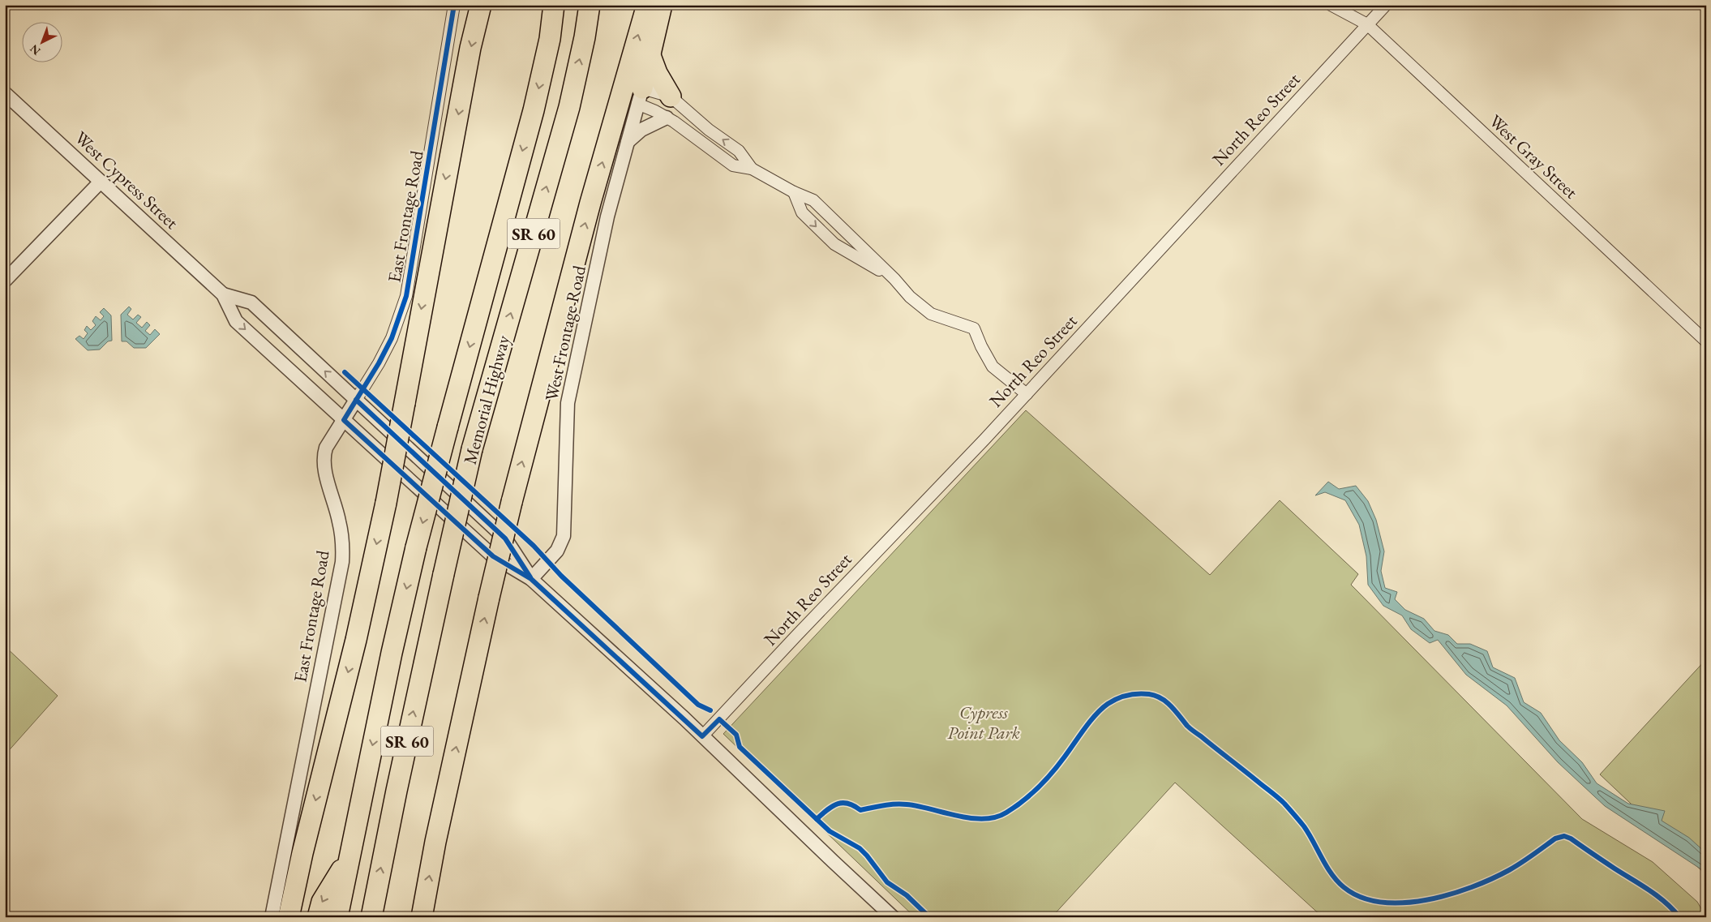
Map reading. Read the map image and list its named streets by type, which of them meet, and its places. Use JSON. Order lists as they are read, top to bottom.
{
  "streets": {
    "highway": ["SR 60", "Memorial Highway"],
    "street": [
      "North Reo Street",
      "West Gray Street",
      "West Cypress Street",
      "East Frontage Road",
      "West Frontage Road"
    ]
  },
  "crossings": [
    ["North Reo Street", "West Gray Street"],
    ["North Reo Street", "West Cypress Street"],
    ["West Cypress Street", "East Frontage Road"],
    ["West Cypress Street", "West Frontage Road"]
  ],
  "parks": ["Cypress Point Park"],
  "north": "bottom left"
}
